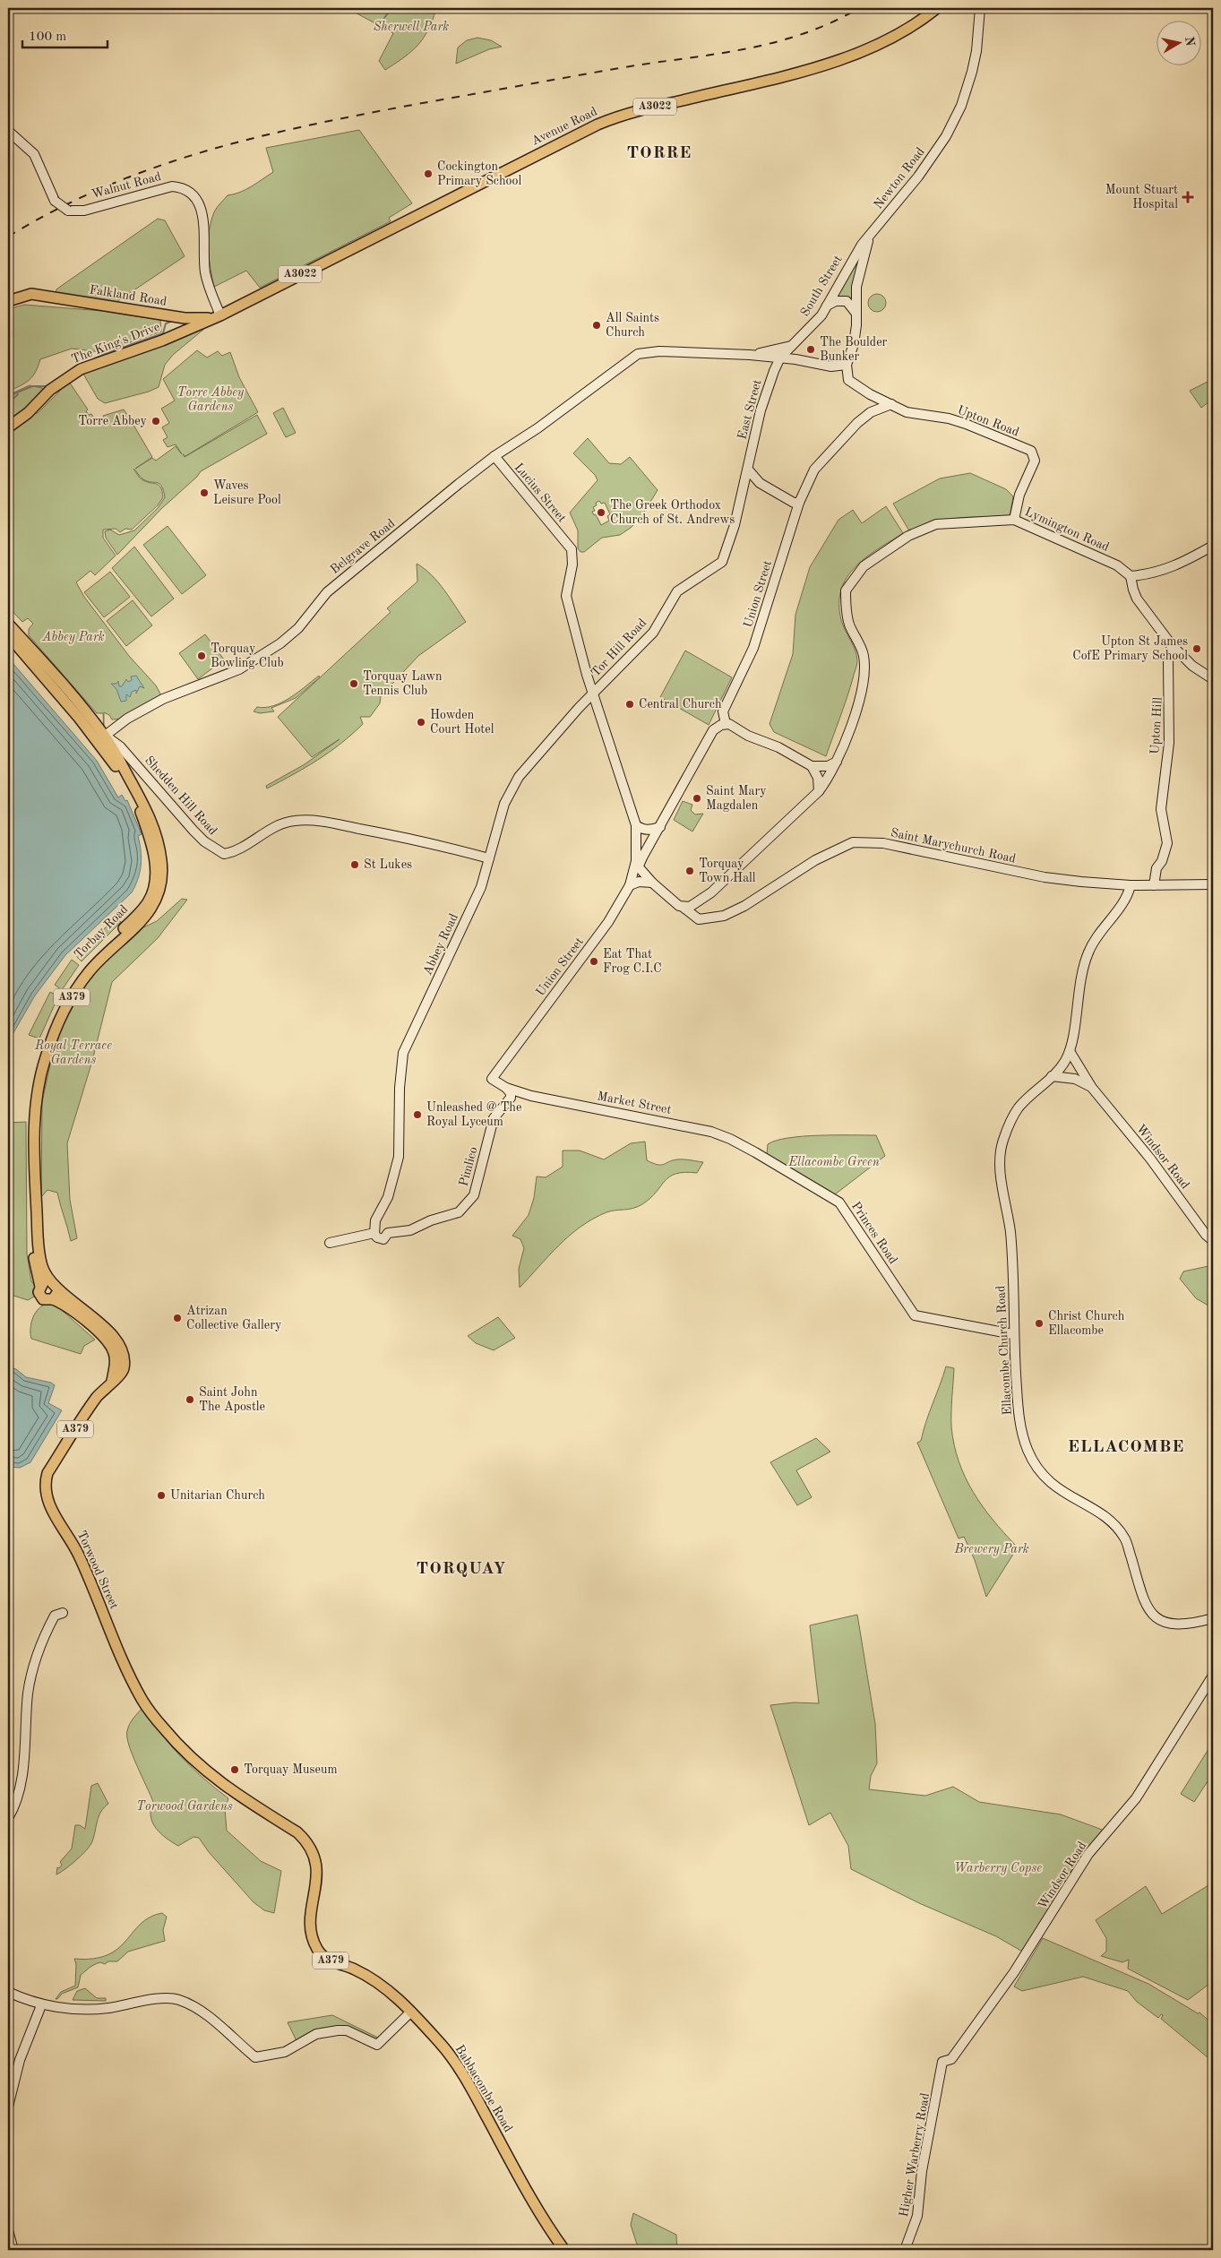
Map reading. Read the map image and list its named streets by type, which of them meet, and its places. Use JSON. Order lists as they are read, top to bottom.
{
  "streets": {
    "main road": [
      "A3022",
      "Avenue Road",
      "Falkland Road",
      "The King's Drive",
      "Torbay Road",
      "A379",
      "Torwood Street",
      "Babbacombe Road"
    ],
    "street": [
      "Newton Road",
      "Walnut Road",
      "South Street",
      "East Street",
      "Upton Road",
      "Lucius Street",
      "Lymington Road",
      "Belgrave Road",
      "Union Street",
      "Tor Hill Road",
      "Upton Hill",
      "Shedden Hill Road",
      "Saint Marychurch Road",
      "Abbey Road",
      "Market Street",
      "Windsor Road",
      "Pimlico",
      "Princes Road",
      "Ellacombe Church Road",
      "Higher Warberry Road"
    ]
  },
  "crossings": [
    ["Avenue Road", "Walnut Road"],
    ["Avenue Road", "Falkland Road"],
    ["Avenue Road", "The King's Drive"],
    ["Newton Road", "South Street"],
    ["Newton Road", "Upton Road"],
    ["Walnut Road", "Falkland Road"],
    ["Walnut Road", "The King's Drive"],
    ["South Street", "East Street"],
    ["Falkland Road", "The King's Drive"],
    ["East Street", "Tor Hill Road"],
    ["Upton Road", "Lymington Road"],
    ["Upton Road", "Union Street"],
    ["Lucius Street", "Belgrave Road"],
    ["Lucius Street", "Tor Hill Road"],
    ["Lucius Street", "Abbey Road"],
    ["Belgrave Road", "Shedden Hill Road"],
    ["Belgrave Road", "Torbay Road"],
    ["Union Street", "Tor Hill Road"],
    ["Union Street", "Market Street"],
    ["Tor Hill Road", "Abbey Road"],
    ["Upton Hill", "Saint Marychurch Road"],
    ["Shedden Hill Road", "Torbay Road"],
    ["Shedden Hill Road", "Abbey Road"],
    ["Torbay Road", "A379"],
    ["Torbay Road", "Torwood Street"],
    ["Abbey Road", "Pimlico"],
    ["A379", "Torwood Street"],
    ["Market Street", "Pimlico"],
    ["Market Street", "Princes Road"],
    ["Windsor Road", "Ellacombe Church Road"],
    ["Windsor Road", "Higher Warberry Road"],
    ["Princes Road", "Ellacombe Church Road"],
    ["Torwood Street", "Babbacombe Road"]
  ],
  "districts": ["TORRE", "ELLACOMBE", "TORQUAY"],
  "parks": [
    "Sherwell Park",
    "Torre Abbey Gardens",
    "Abbey Park",
    "Royal Terrace Gardens",
    "Ellacombe Green",
    "Brewery Park",
    "Torwood Gardens",
    "Warberry Copse"
  ],
  "places": {
    "other": [
      "Cockington Primary School",
      "All Saints Church",
      "The Boulder Bunker",
      "Torre Abbey",
      "Waves Leisure Pool",
      "The Greek Orthodox Church of St. Andrews",
      "Upton St James CofE Primary School",
      "Torquay Bowling Club",
      "Torquay Lawn Tennis Club",
      "Central Church",
      "Howden Court Hotel",
      "Saint Mary Magdalen",
      "St Lukes",
      "Torquay Town Hall",
      "Eat That Frog C.I.C",
      "Unleashed @ The Royal Lyceum",
      "Atrizan Collective Gallery",
      "Christ Church Ellacombe",
      "Saint John The Apostle",
      "Unitarian Church",
      "Torquay Museum"
    ],
    "health": ["Mount Stuart Hospital"]
  },
  "scale_bar": "100 m",
  "north": "right"
}
